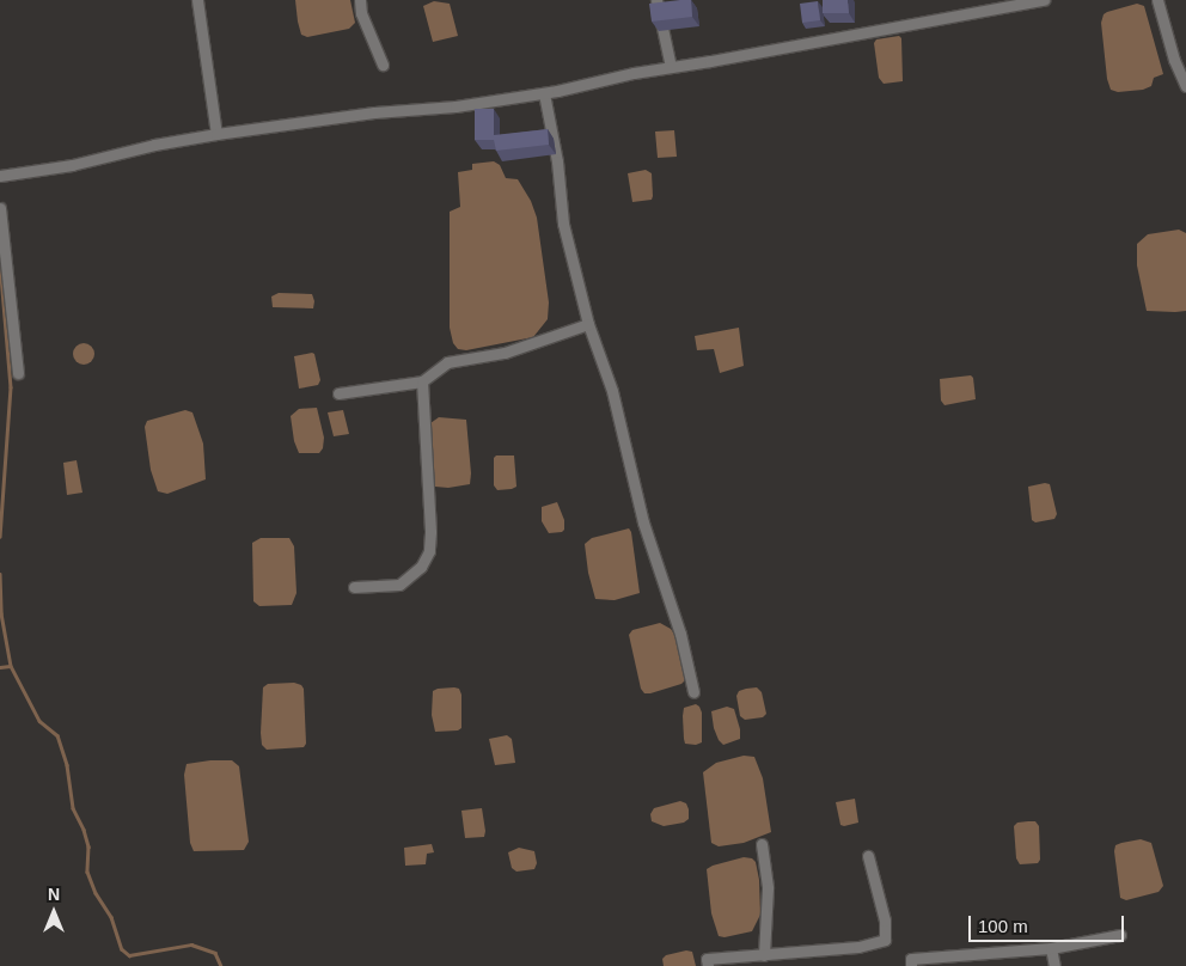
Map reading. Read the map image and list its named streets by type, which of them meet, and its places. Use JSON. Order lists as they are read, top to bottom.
{
  "scale_bar": "100 m",
  "north": "top"
}
